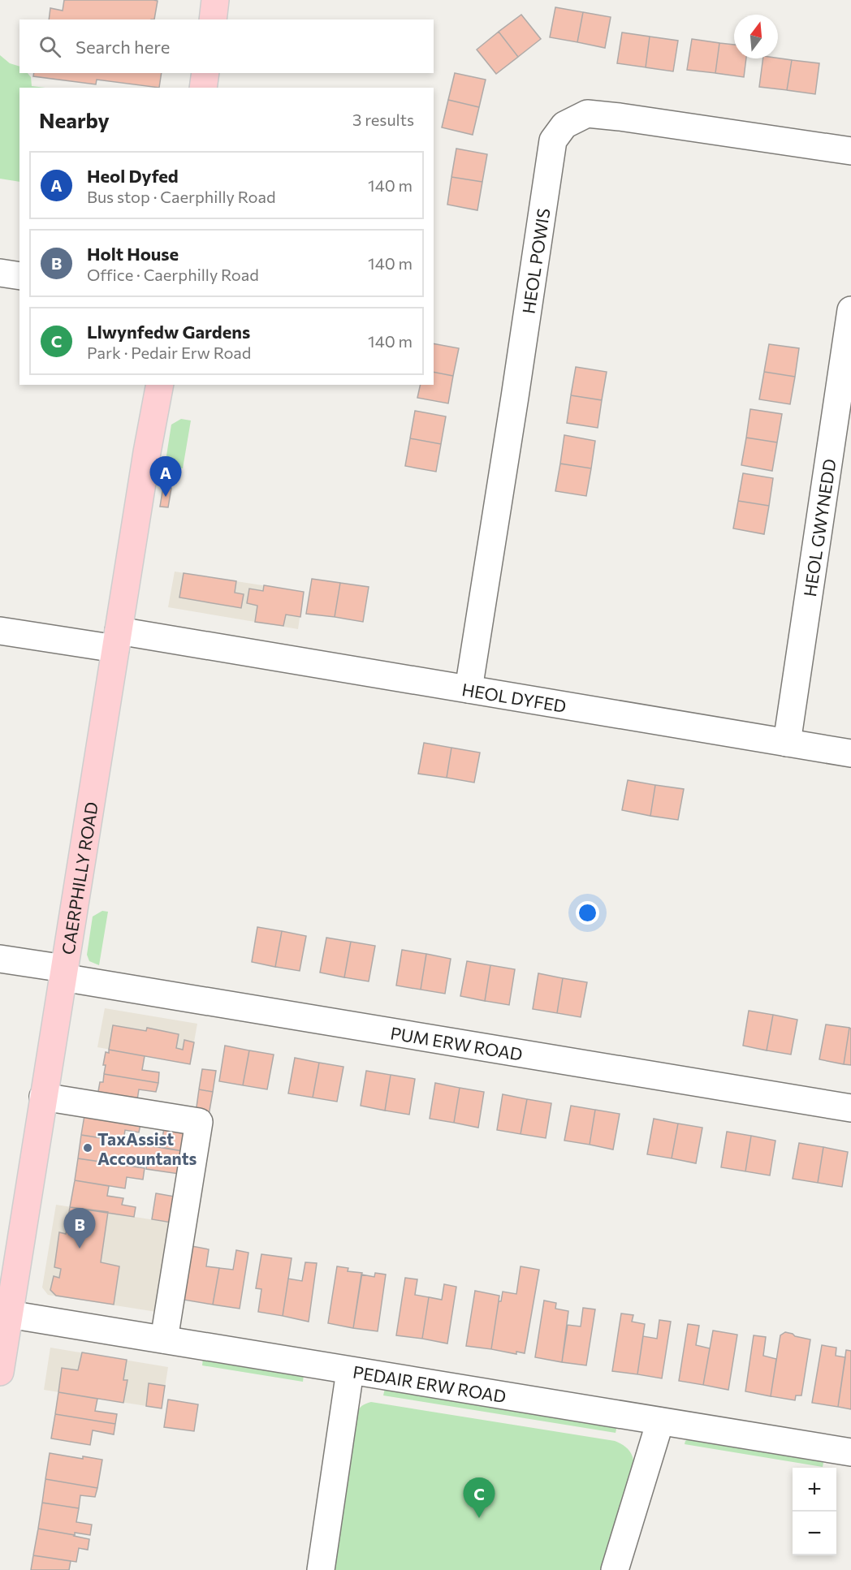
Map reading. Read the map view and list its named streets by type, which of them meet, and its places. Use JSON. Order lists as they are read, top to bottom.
{
  "streets": {
    "main road": ["CAERPHILLY ROAD"],
    "street": [
      "HEOL POWIS",
      "HEOL GWYNEDD",
      "HEOL DYFED",
      "PUM ERW ROAD",
      "PEDAIR ERW ROAD"
    ]
  },
  "crossings": [
    ["HEOL POWIS", "HEOL DYFED"],
    ["HEOL GWYNEDD", "HEOL DYFED"],
    ["HEOL DYFED", "CAERPHILLY ROAD"],
    ["CAERPHILLY ROAD", "PUM ERW ROAD"],
    ["CAERPHILLY ROAD", "PEDAIR ERW ROAD"]
  ],
  "places": ["TaxAssist Accountants"],
  "north": "top",
  "page": {
    "search": "Search here",
    "heading": ["Nearby", "3 results"],
    "list": [
      {
        "mark": "A",
        "name": "Heol Dyfed",
        "note": "Bus stop · Caerphilly Road",
        "value": "140 m"
      },
      {
        "mark": "B",
        "name": "Holt House",
        "note": "Office · Caerphilly Road",
        "value": "140 m"
      },
      {
        "mark": "C",
        "name": "Llwynfedw Gardens",
        "note": "Park · Pedair Erw Road",
        "value": "140 m"
      }
    ],
    "pins": ["A", "B", "C"],
    "map_buttons": ["+", "−"]
  }
}
